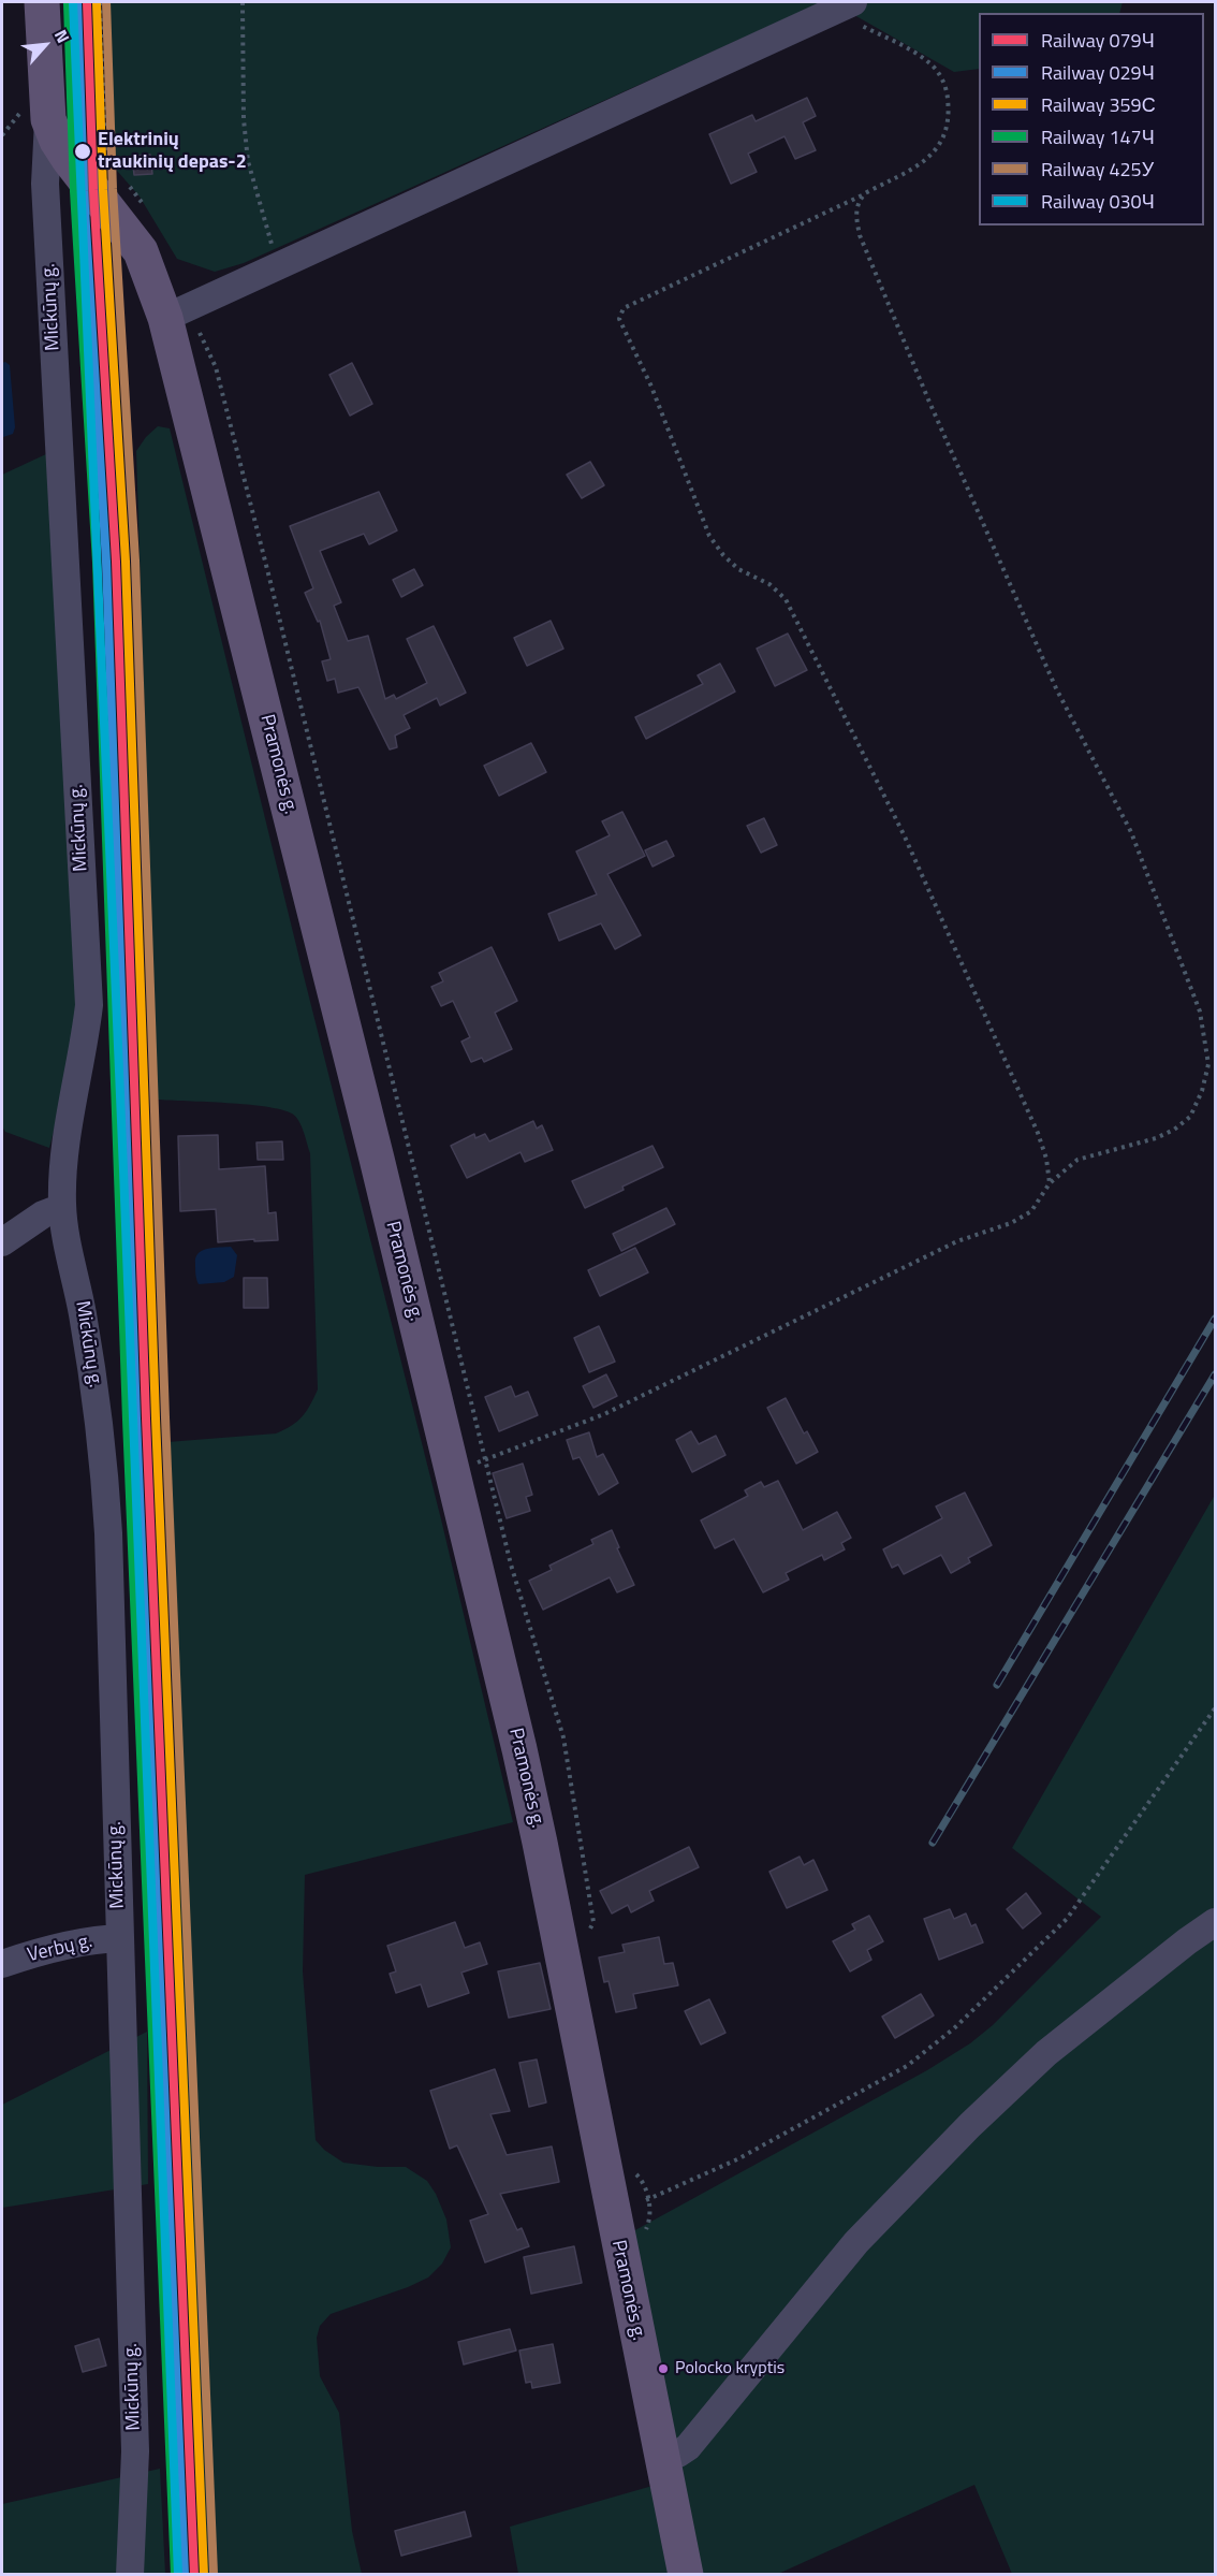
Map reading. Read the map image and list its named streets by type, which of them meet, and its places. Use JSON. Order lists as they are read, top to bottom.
{
  "streets": {
    "main road": ["Pramonės g."],
    "street": ["Mickūnų g.", "Verbų g."]
  },
  "crossings": [
    ["Mickūnų g.", "Pramonės g."],
    ["Mickūnų g.", "Verbų g."]
  ],
  "places": ["Elektrinių traukinių depas-2", "Polocko kryptis"],
  "lines": [
    "rail line 079Ч",
    "rail line 029Ч",
    "rail line 359С",
    "rail line 425У",
    "rail line 030Ч",
    "rail line 147Ч"
  ],
  "legend": [
    "Railway 079Ч",
    "Railway 029Ч",
    "Railway 359С",
    "Railway 147Ч",
    "Railway 425У",
    "Railway 030Ч"
  ],
  "north": "top right"
}
